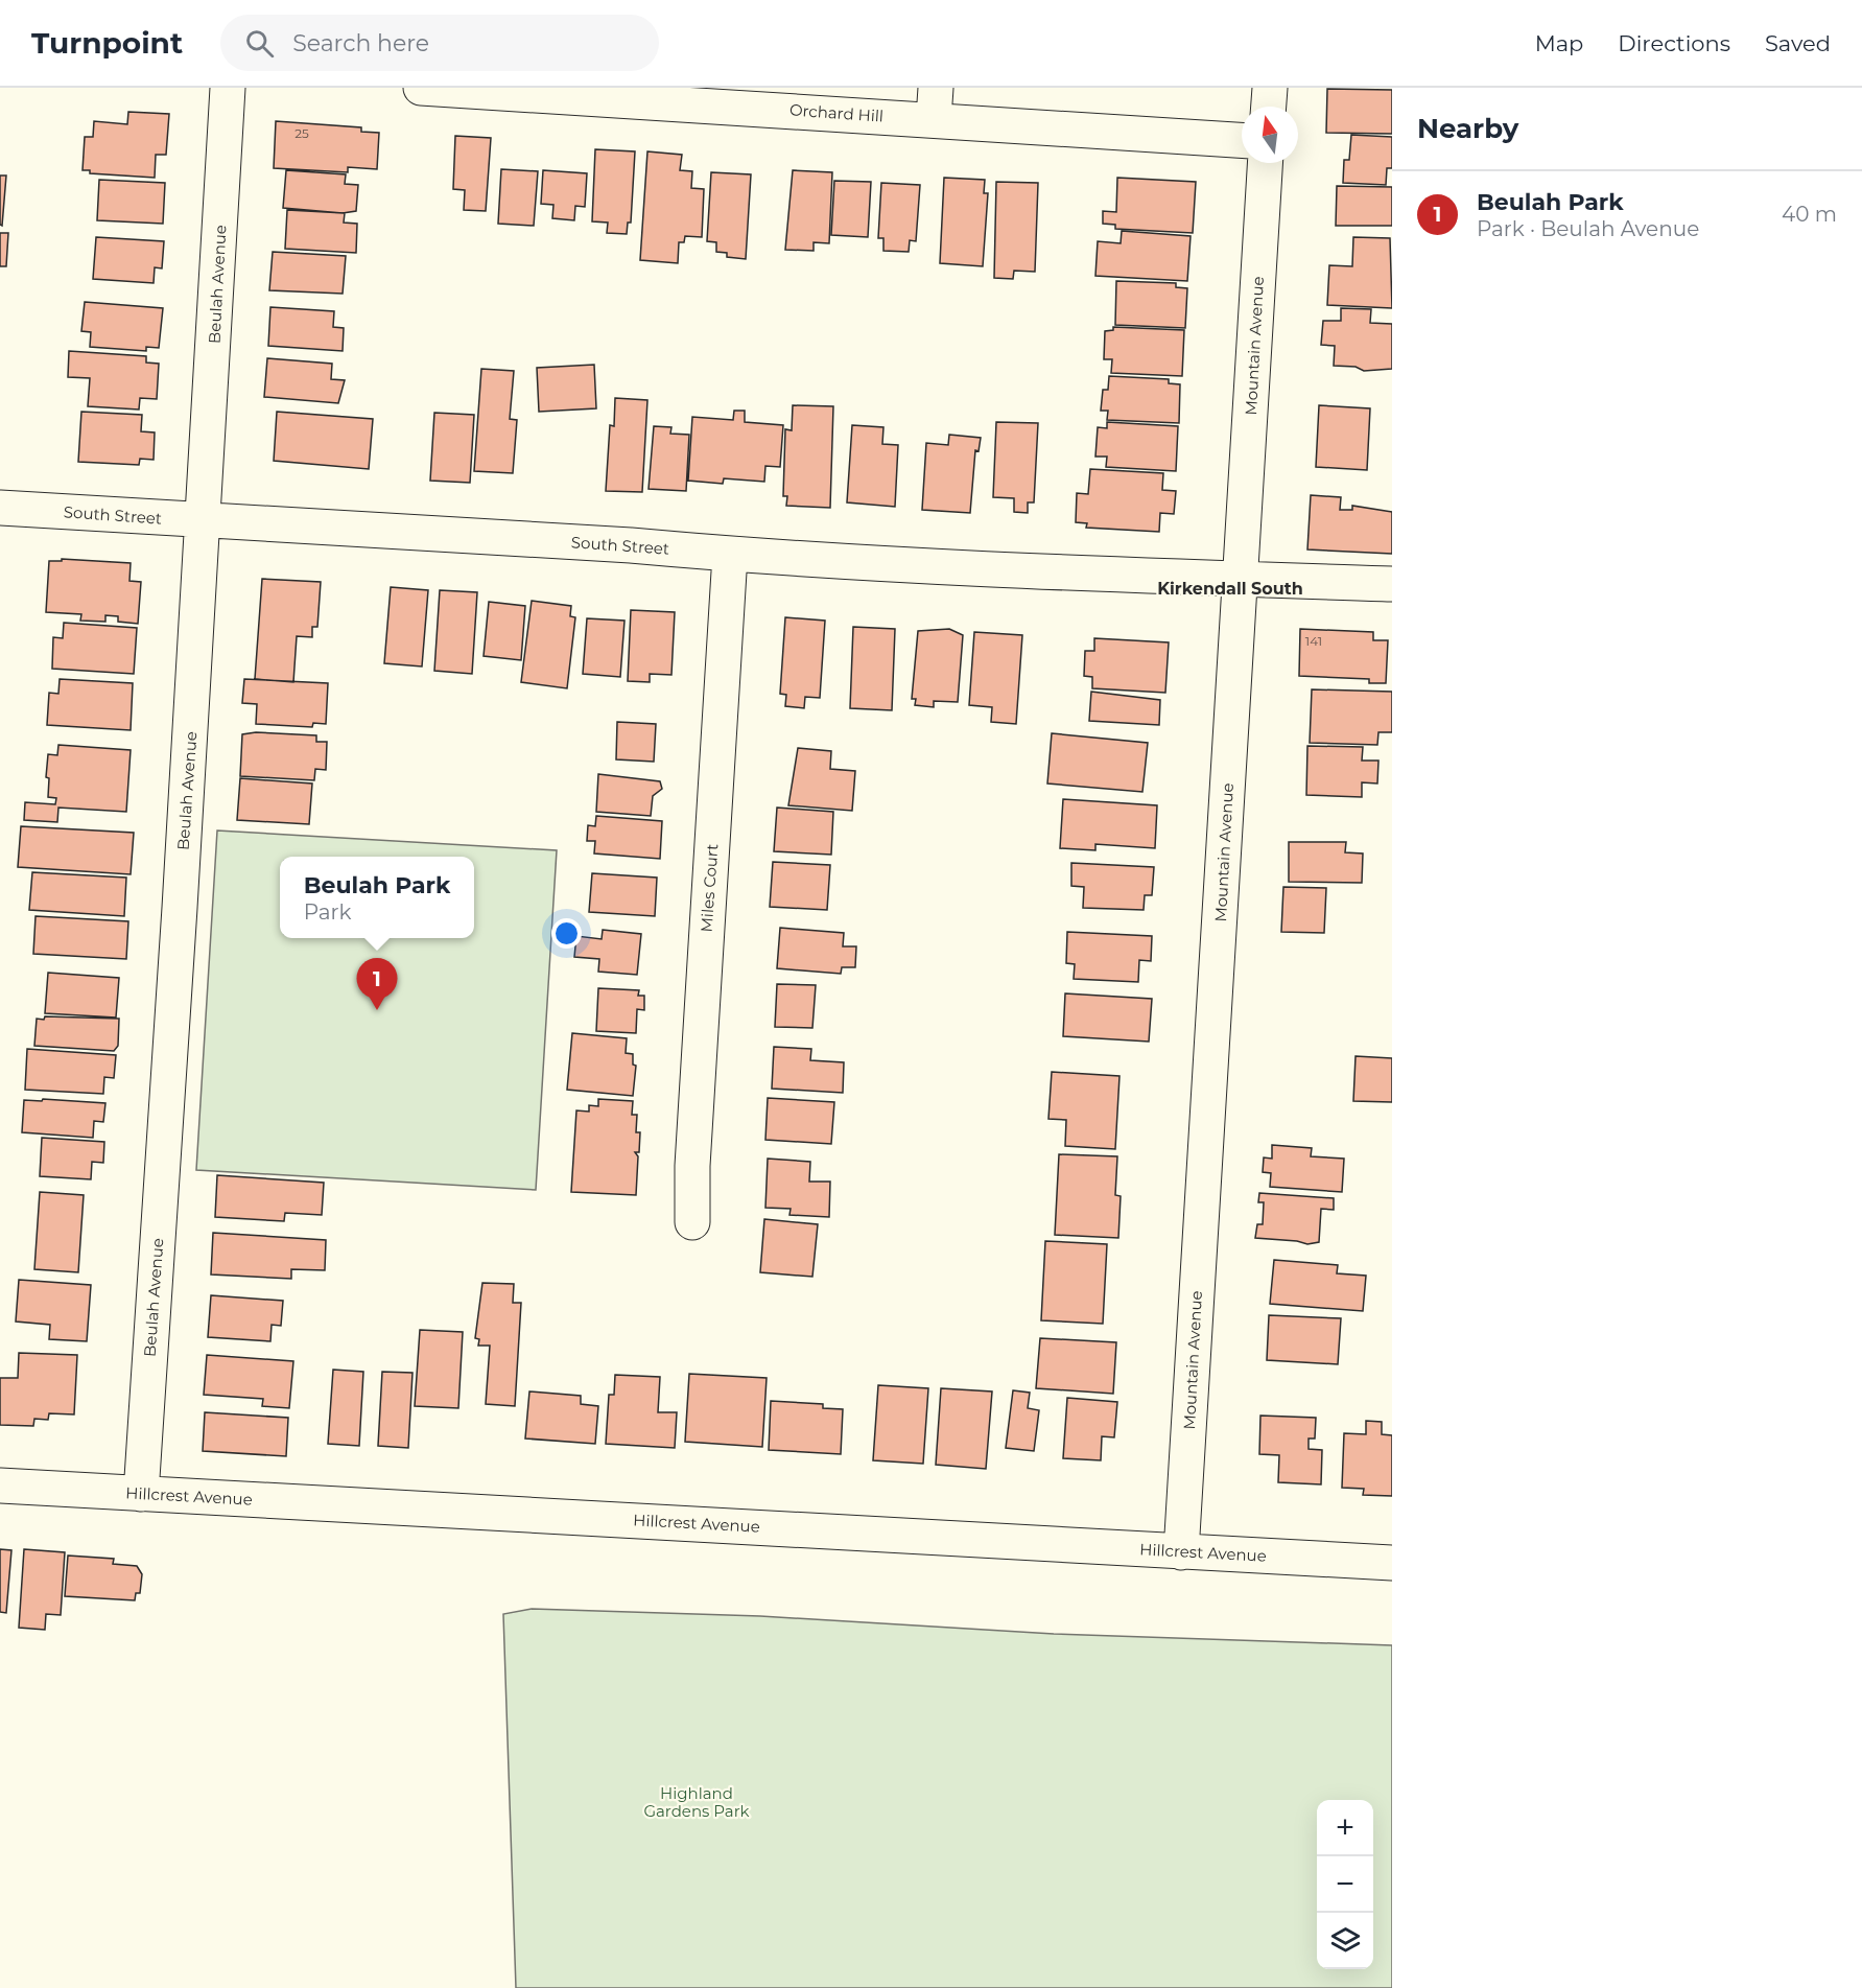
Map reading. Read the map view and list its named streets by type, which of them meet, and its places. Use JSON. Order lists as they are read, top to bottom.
{
  "streets": {
    "street": [
      "Orchard Hill",
      "Beulah Avenue",
      "Mountain Avenue",
      "South Street",
      "Miles Court",
      "Hillcrest Avenue"
    ]
  },
  "crossings": [
    ["Beulah Avenue", "South Street"],
    ["Beulah Avenue", "Hillcrest Avenue"],
    ["Mountain Avenue", "South Street"],
    ["Mountain Avenue", "Hillcrest Avenue"],
    ["South Street", "Miles Court"]
  ],
  "districts": ["Kirkendall South"],
  "parks": ["Highland Gardens Park"],
  "house_numbers": ["25", "141"],
  "north": "top",
  "page": {
    "header": "Turnpoint",
    "search": "Search here",
    "nav": ["Map", "Directions", "Saved"],
    "heading": "Nearby",
    "list": [
      {
        "mark": "1",
        "name": "Beulah Park",
        "note": "Park · Beulah Avenue",
        "value": "40 m"
      }
    ],
    "popup": ["Beulah Park", "Park"],
    "pins": "1",
    "map_buttons": ["+", "−"]
  }
}
